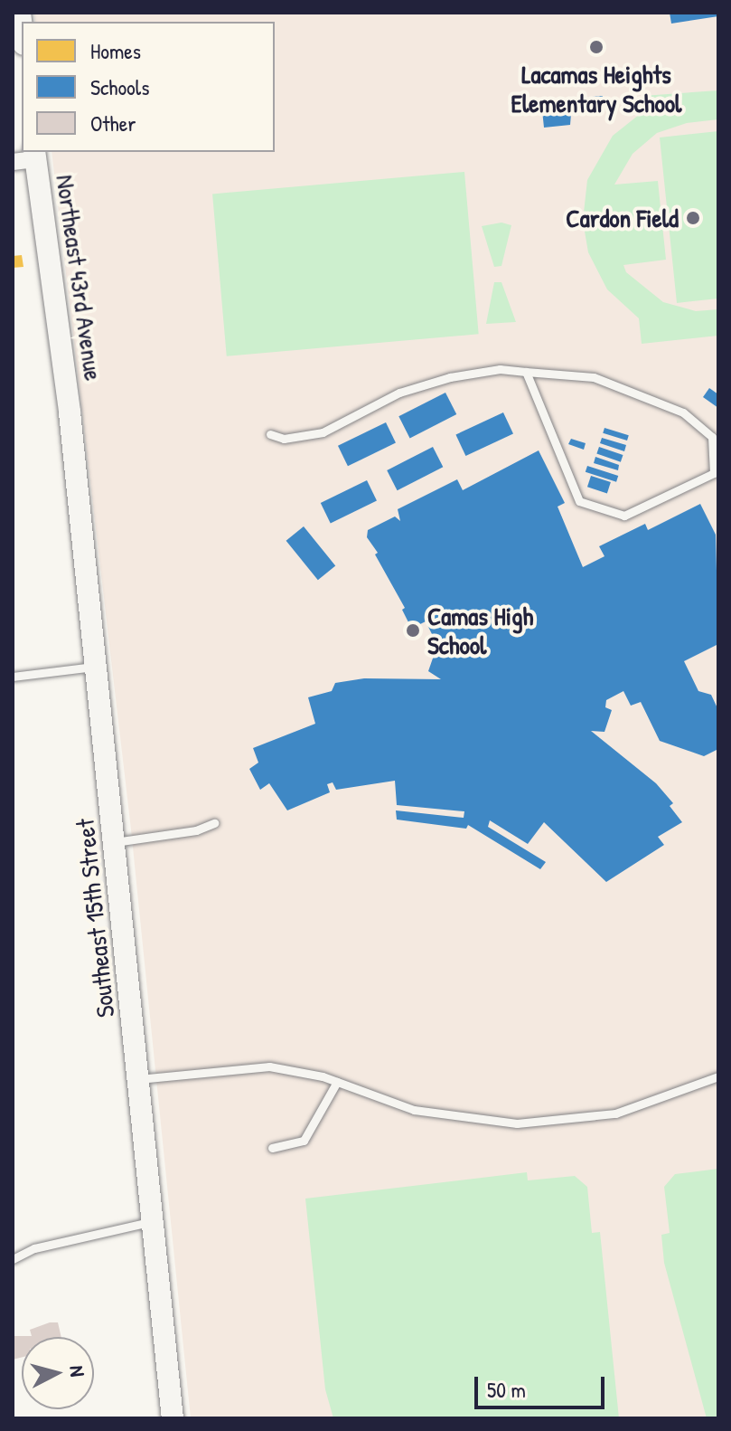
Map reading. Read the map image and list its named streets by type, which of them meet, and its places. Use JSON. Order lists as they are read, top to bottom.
{
  "streets": {
    "street": ["Northeast 43rd Avenue", "Southeast 15th Street"]
  },
  "crossings": [
    ["Northeast 43rd Avenue", "Southeast 15th Street"]
  ],
  "places": ["Lacamas Heights Elementary School", "Cardon Field", "Camas High School"],
  "legend": ["Homes", "Schools", "Other"],
  "scale_bar": "50 m",
  "north": "right"
}
